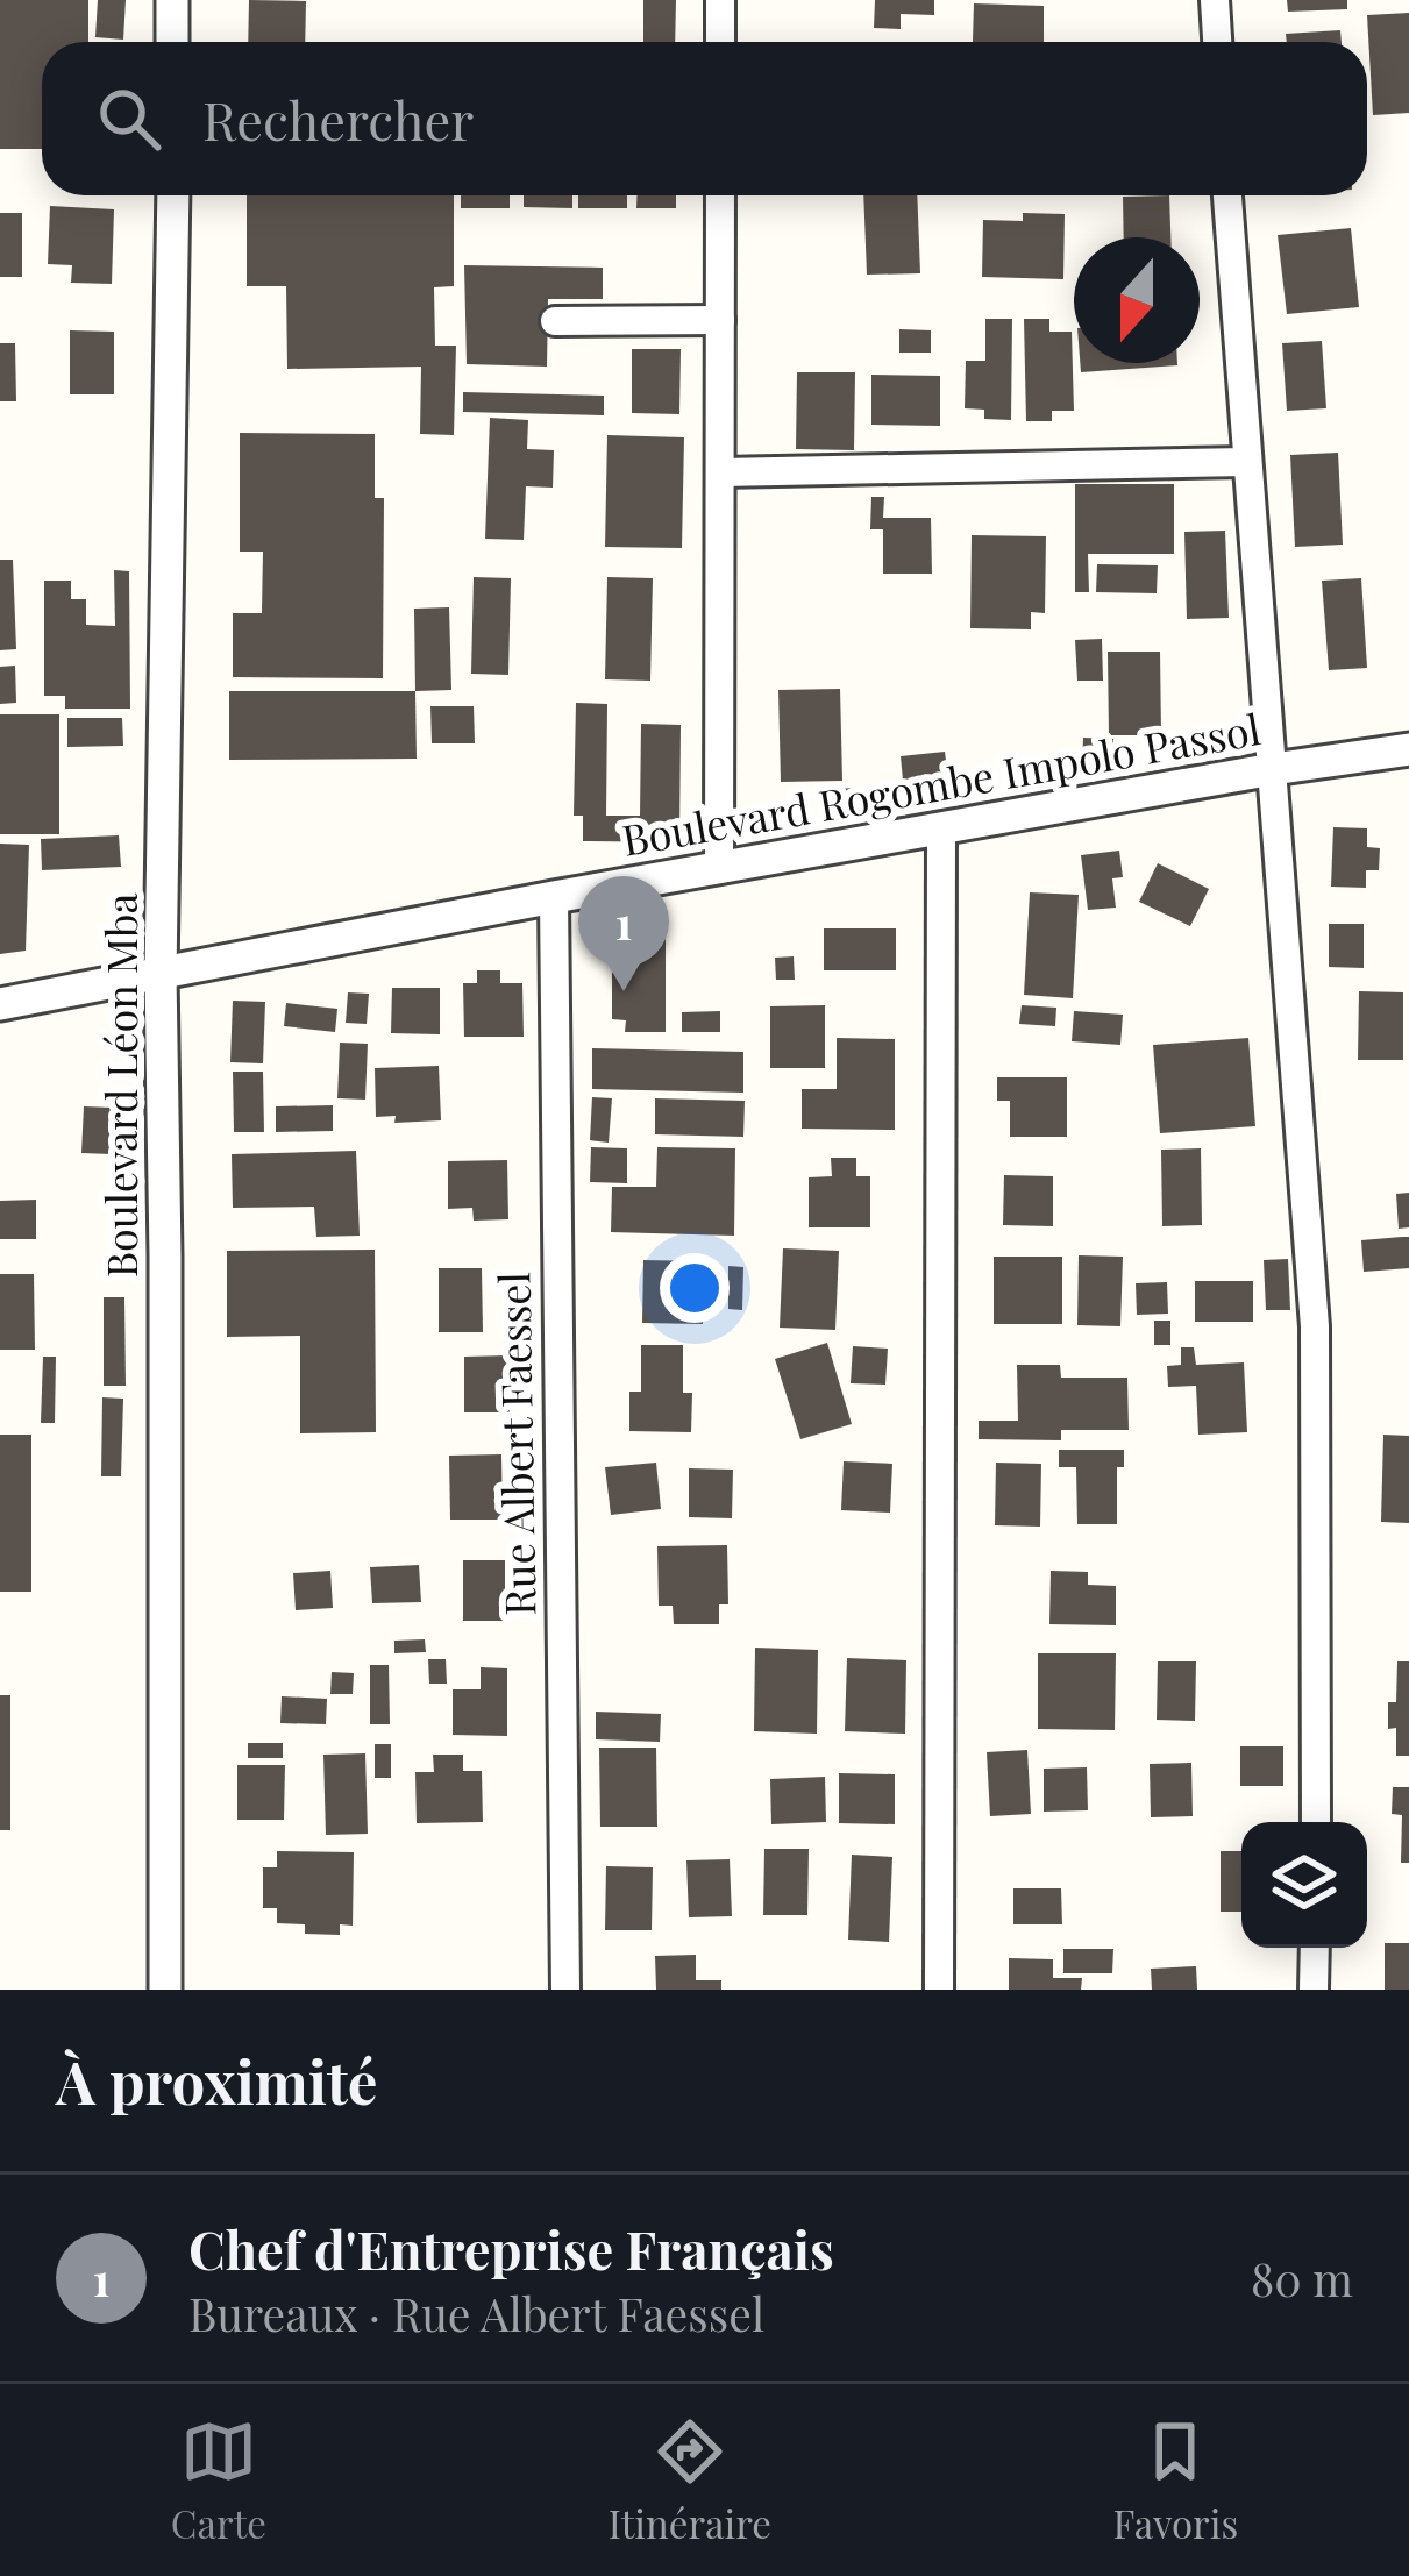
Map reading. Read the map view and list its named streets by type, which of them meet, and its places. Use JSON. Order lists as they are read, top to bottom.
{
  "streets": {
    "street": ["Boulevard Rogombe Impolo Passol", "Boulevard Léon Mba", "Rue Albert Faessel"]
  },
  "crossings": [
    ["Boulevard Rogombe Impolo Passol", "Boulevard Léon Mba"],
    ["Boulevard Rogombe Impolo Passol", "Rue Albert Faessel"]
  ],
  "north": "bottom",
  "page": {
    "search": "Rechercher",
    "pins": "1",
    "heading": "À proximité",
    "list": [
      {
        "mark": "1",
        "name": "Chef d'Entreprise Français",
        "note": "Bureaux · Rue Albert Faessel",
        "value": "80 m"
      }
    ],
    "nav": ["Carte", "Itinéraire", "Favoris"]
  }
}
